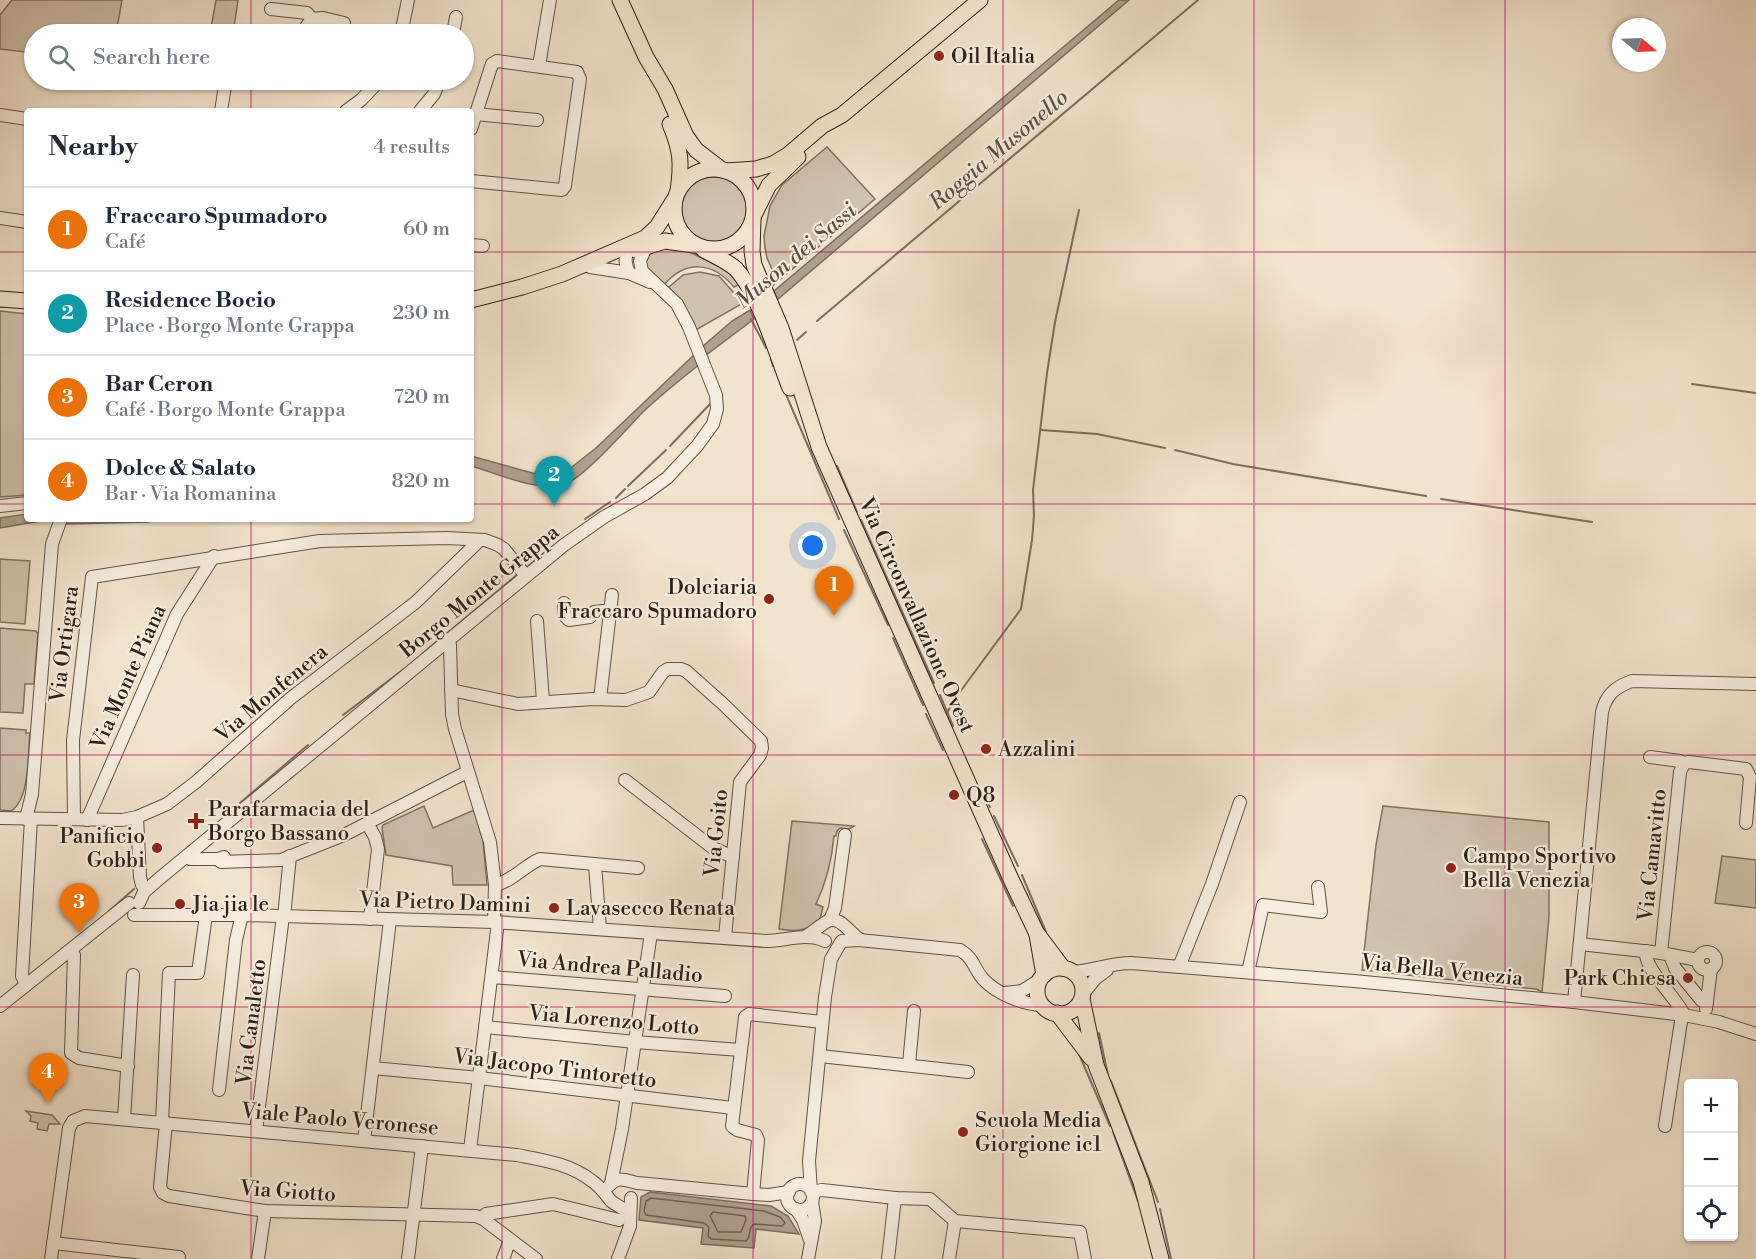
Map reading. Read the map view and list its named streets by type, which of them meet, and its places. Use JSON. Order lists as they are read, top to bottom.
{
  "streets": {
    "main road": ["Via Circonvallazione Ovest"],
    "street": [
      "Borgo Monte Grappa",
      "Via Ortigara",
      "Via Monte Piana",
      "Via Monfenera",
      "Via Goito",
      "Via Camavitto",
      "Via Pietro Damini",
      "Via Andrea Palladio",
      "Via Bella Venezia",
      "Via Lorenzo Lotto",
      "Via Canaletto",
      "Via Jacopo Tintoretto",
      "Viale Paolo Veronese",
      "Via Giotto"
    ]
  },
  "crossings": [
    ["Borgo Monte Grappa", "Via Pietro Damini"],
    ["Via Circonvallazione Ovest", "Via Bella Venezia"],
    ["Via Ortigara", "Via Monte Piana"],
    ["Via Ortigara", "Via Monfenera"],
    ["Via Monte Piana", "Via Monfenera"],
    ["Via Goito", "Via Pietro Damini"],
    ["Via Pietro Damini", "Via Canaletto"],
    ["Via Canaletto", "Viale Paolo Veronese"],
    ["Viale Paolo Veronese", "Via Giotto"]
  ],
  "water": ["Roggia Musonello", "Muson dei Sassi"],
  "places": {
    "other": [
      "Oil Italia",
      "Dolciaria Fraccaro Spumadoro",
      "Azzalini",
      "Q8",
      "Panificio Gobbi",
      "Campo Sportivo Bella Venezia",
      "Jia jia le",
      "Lavasecco Renata",
      "Park Chiesa",
      "Scuola Media Giorgione ic1"
    ],
    "health": ["Parafarmacia del Borgo Bassano"]
  },
  "north": "right",
  "page": {
    "search": "Search here",
    "heading": ["Nearby", "4 results"],
    "list": [
      {
        "mark": "1",
        "name": "Fraccaro Spumadoro",
        "note": "Café",
        "value": "60 m"
      },
      {
        "mark": "2",
        "name": "Residence Bocio",
        "note": "Place · Borgo Monte Grappa",
        "value": "230 m"
      },
      {
        "mark": "3",
        "name": "Bar Ceron",
        "note": "Café · Borgo Monte Grappa",
        "value": "720 m"
      },
      {
        "mark": "4",
        "name": "Dolce & Salato",
        "note": "Bar · Via Romanina",
        "value": "820 m"
      }
    ],
    "pins": [
      "2",
      "1",
      "3",
      "4"
    ],
    "map_buttons": ["+", "−"]
  }
}
